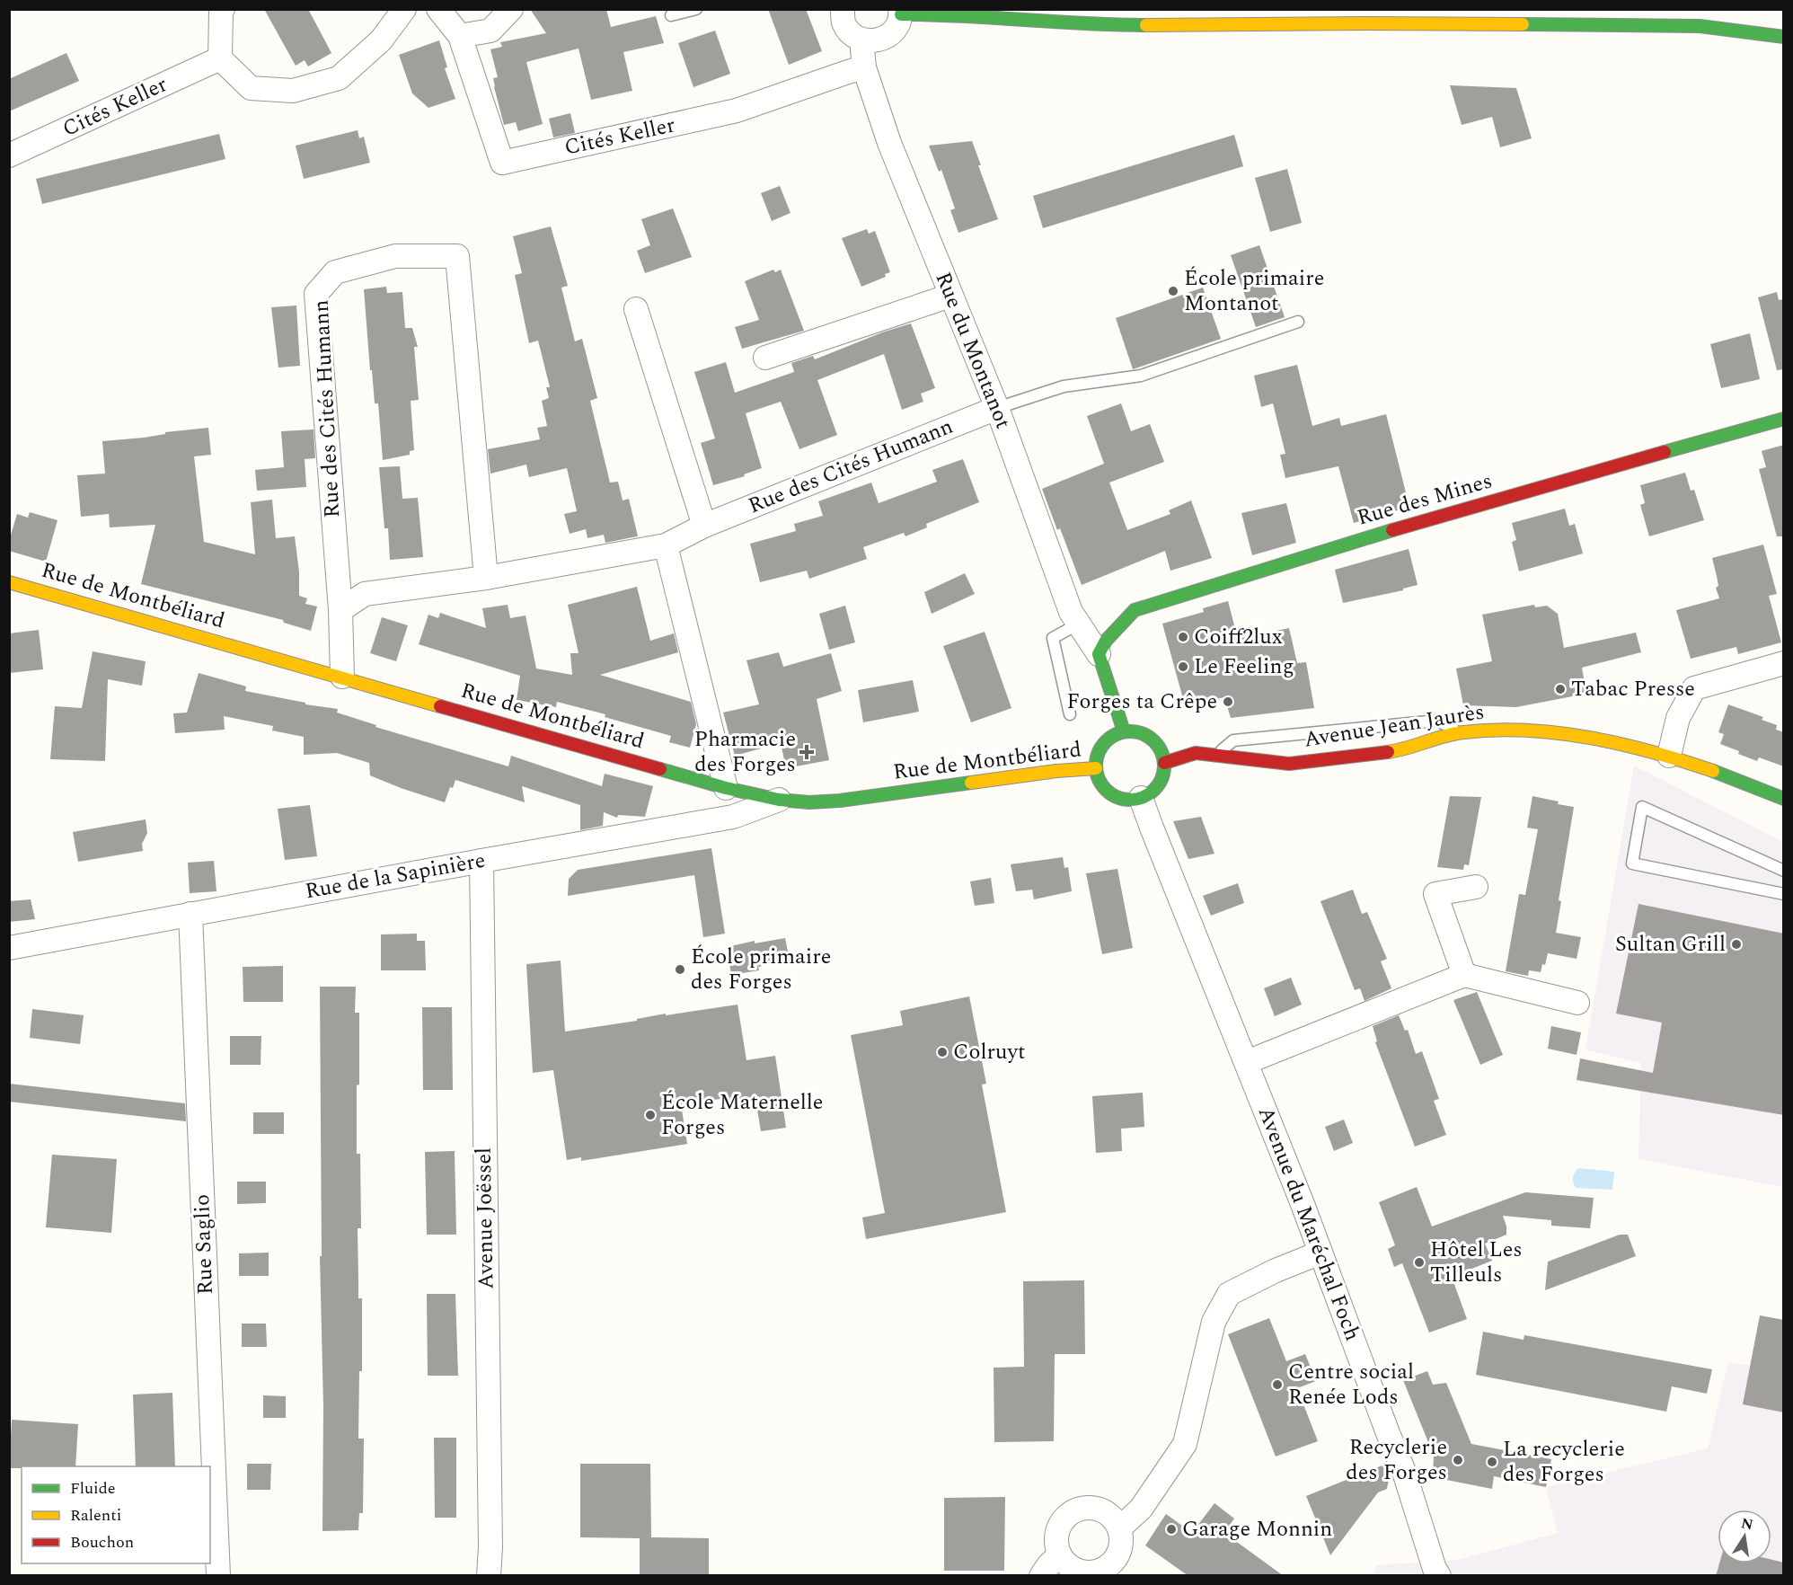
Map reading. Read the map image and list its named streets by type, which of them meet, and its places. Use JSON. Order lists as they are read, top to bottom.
{
  "streets": {
    "street": [
      "Cités Keller",
      "Rue du Montanot",
      "Rue des Cités Humann",
      "Rue des Mines",
      "Rue de Montbéliard",
      "Avenue Jean Jaurès",
      "Rue de la Sapinière",
      "Avenue Joëssel",
      "Avenue du Maréchal Foch",
      "Rue Saglio"
    ]
  },
  "crossings": [
    ["Cités Keller", "Rue du Montanot"],
    ["Rue du Montanot", "Rue des Cités Humann"],
    ["Rue du Montanot", "Rue des Mines"],
    ["Rue des Cités Humann", "Rue de Montbéliard"],
    ["Rue de Montbéliard", "Avenue Jean Jaurès"],
    ["Rue de Montbéliard", "Rue de la Sapinière"],
    ["Rue de Montbéliard", "Avenue du Maréchal Foch"],
    ["Avenue Jean Jaurès", "Avenue du Maréchal Foch"],
    ["Rue de la Sapinière", "Avenue Joëssel"],
    ["Rue de la Sapinière", "Rue Saglio"]
  ],
  "places": {
    "other": [
      "École primaire Montanot",
      "Coiff2lux",
      "Le Feeling",
      "Tabac Presse",
      "Forges ta Crêpe",
      "Sultan Grill",
      "École primaire des Forges",
      "Colruyt",
      "École Maternelle Forges",
      "Hôtel Les Tilleuls",
      "Centre social Renée Lods",
      "Recyclerie des Forges",
      "La recyclerie des Forges",
      "Garage Monnin"
    ],
    "health": ["Pharmacie des Forges"]
  },
  "legend": ["Fluide", "Ralenti", "Bouchon"],
  "north": "top"
}
